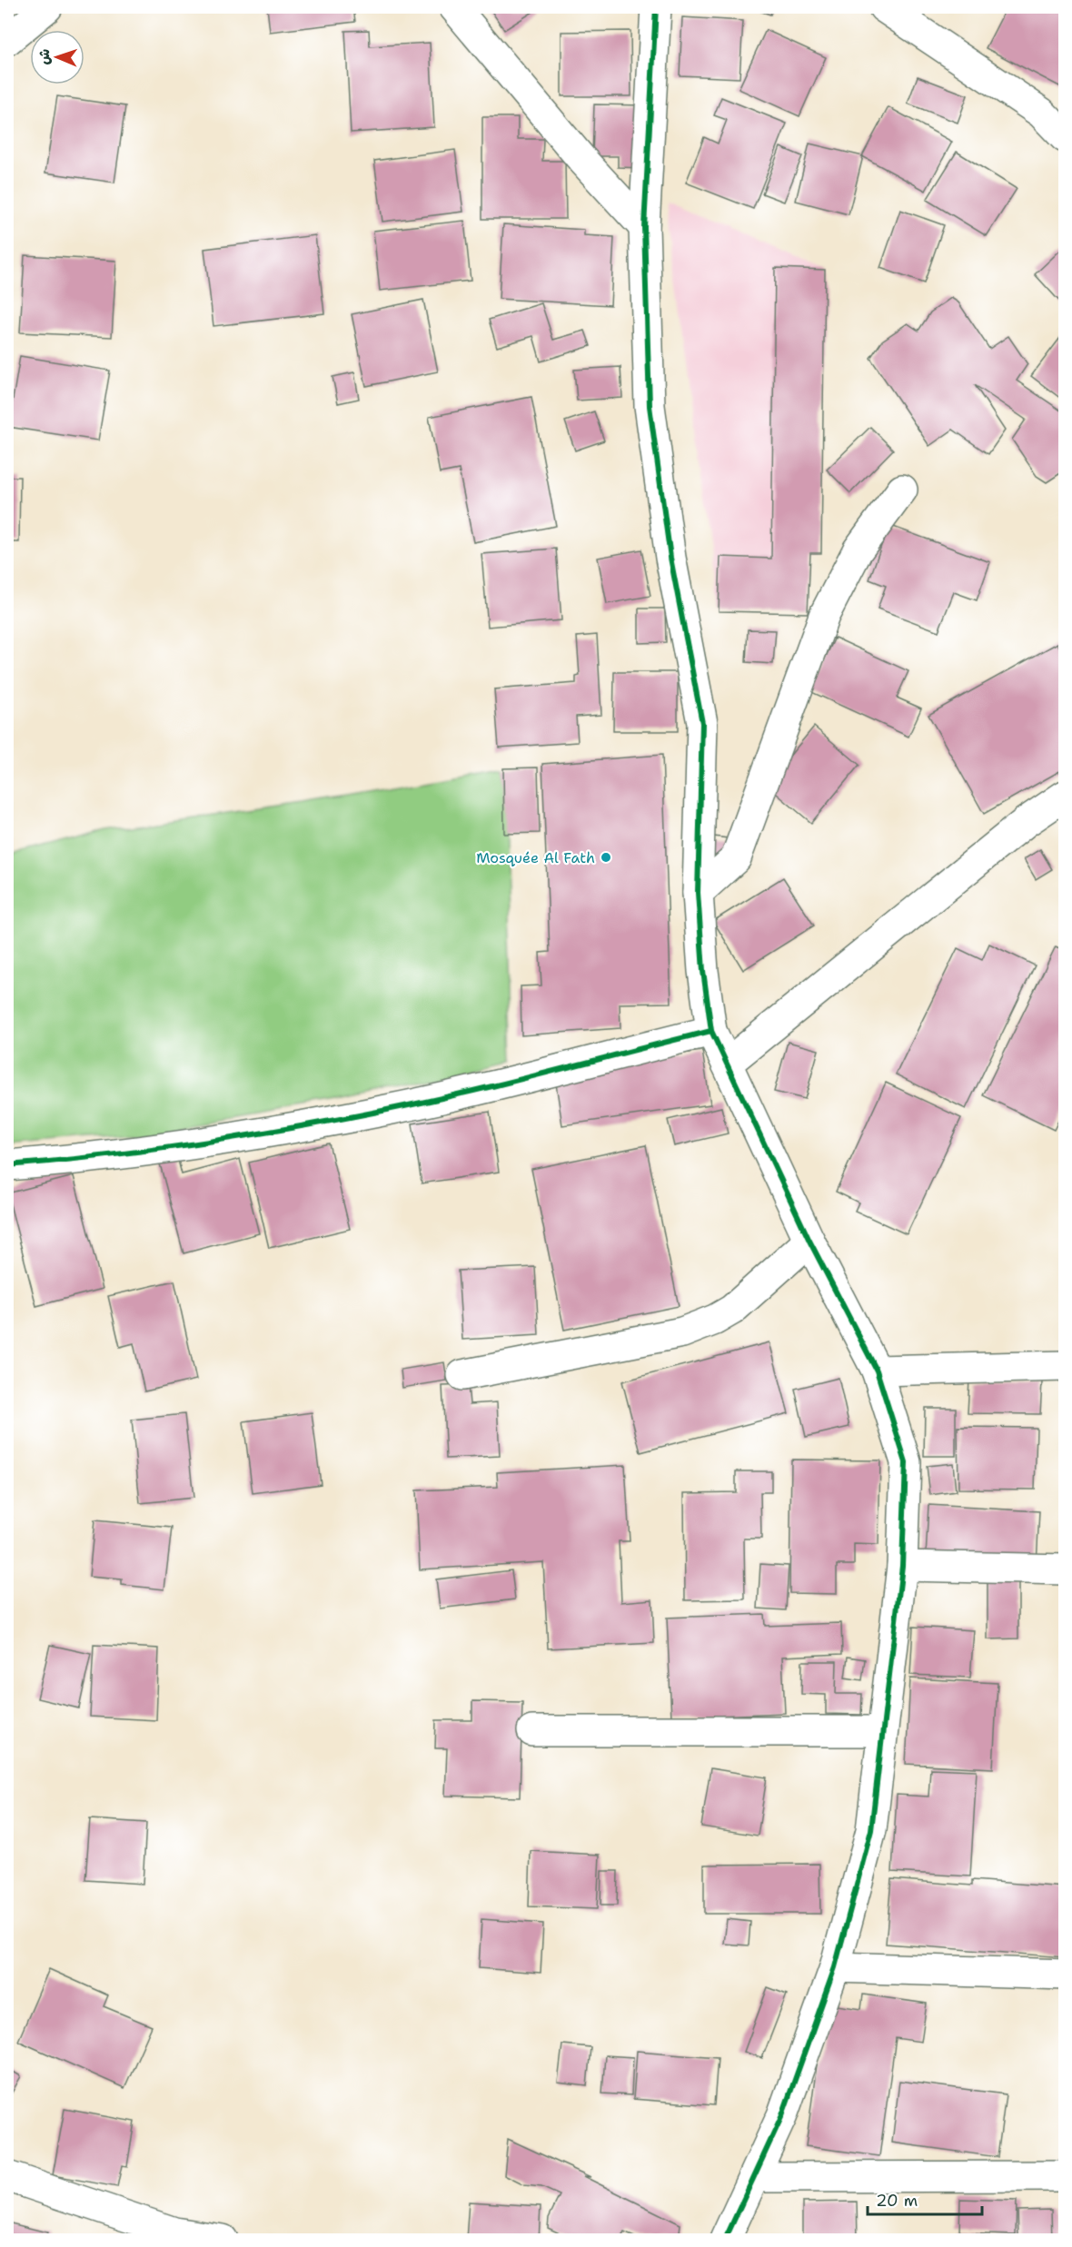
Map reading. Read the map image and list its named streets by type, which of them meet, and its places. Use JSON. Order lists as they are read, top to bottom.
{
  "places": ["Mosquée Al Fath"],
  "scale_bar": "20 m",
  "north": "left"
}
